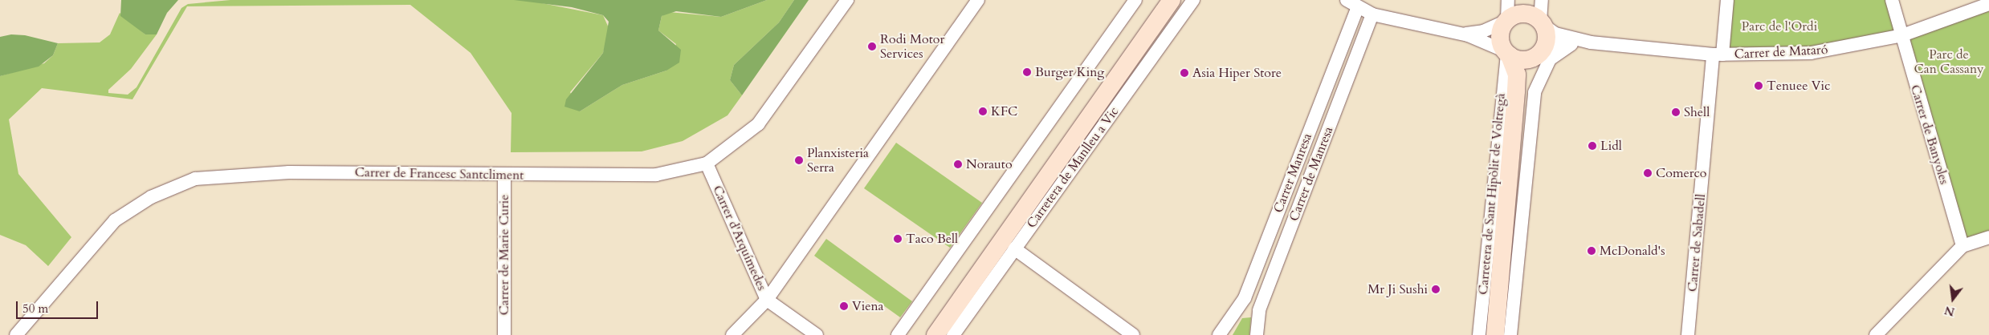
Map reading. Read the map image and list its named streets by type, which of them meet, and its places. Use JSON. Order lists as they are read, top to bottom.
{
  "streets": {
    "street": [
      "Carrer de Mataró",
      "Carrer de Banyoles",
      "Carretera de Manlleu a Vic",
      "Carrer Manresa",
      "Carrer de Francesc Santcliment",
      "Carrer de Manresa",
      "Carretera de Sant Hipòlit de Voltregà",
      "Carrer d'Arquímedes",
      "Carrer de Sabadell",
      "Carrer de Marie Curie"
    ]
  },
  "crossings": [
    ["Carrer de Mataró", "Carrer de Banyoles"],
    ["Carrer de Mataró", "Carretera de Sant Hipòlit de Voltregà"],
    ["Carrer de Mataró", "Carrer de Sabadell"],
    ["Carrer de Francesc Santcliment", "Carrer d'Arquímedes"],
    ["Carrer de Francesc Santcliment", "Carrer de Marie Curie"]
  ],
  "parks": ["Parc de l'Ordi", "Parc de Can Cassany"],
  "places": [
    "Rodi Motor Services",
    "Burger King",
    "Asia Hiper Store",
    "Tenuee Vic",
    "KFC",
    "Shell",
    "Lidl",
    "Planxisteria Serra",
    "Norauto",
    "Comerco",
    "Taco Bell",
    "McDonald's",
    "Mr Ji Sushi",
    "Viena"
  ],
  "scale_bar": "50 m",
  "north": "bottom"
}
